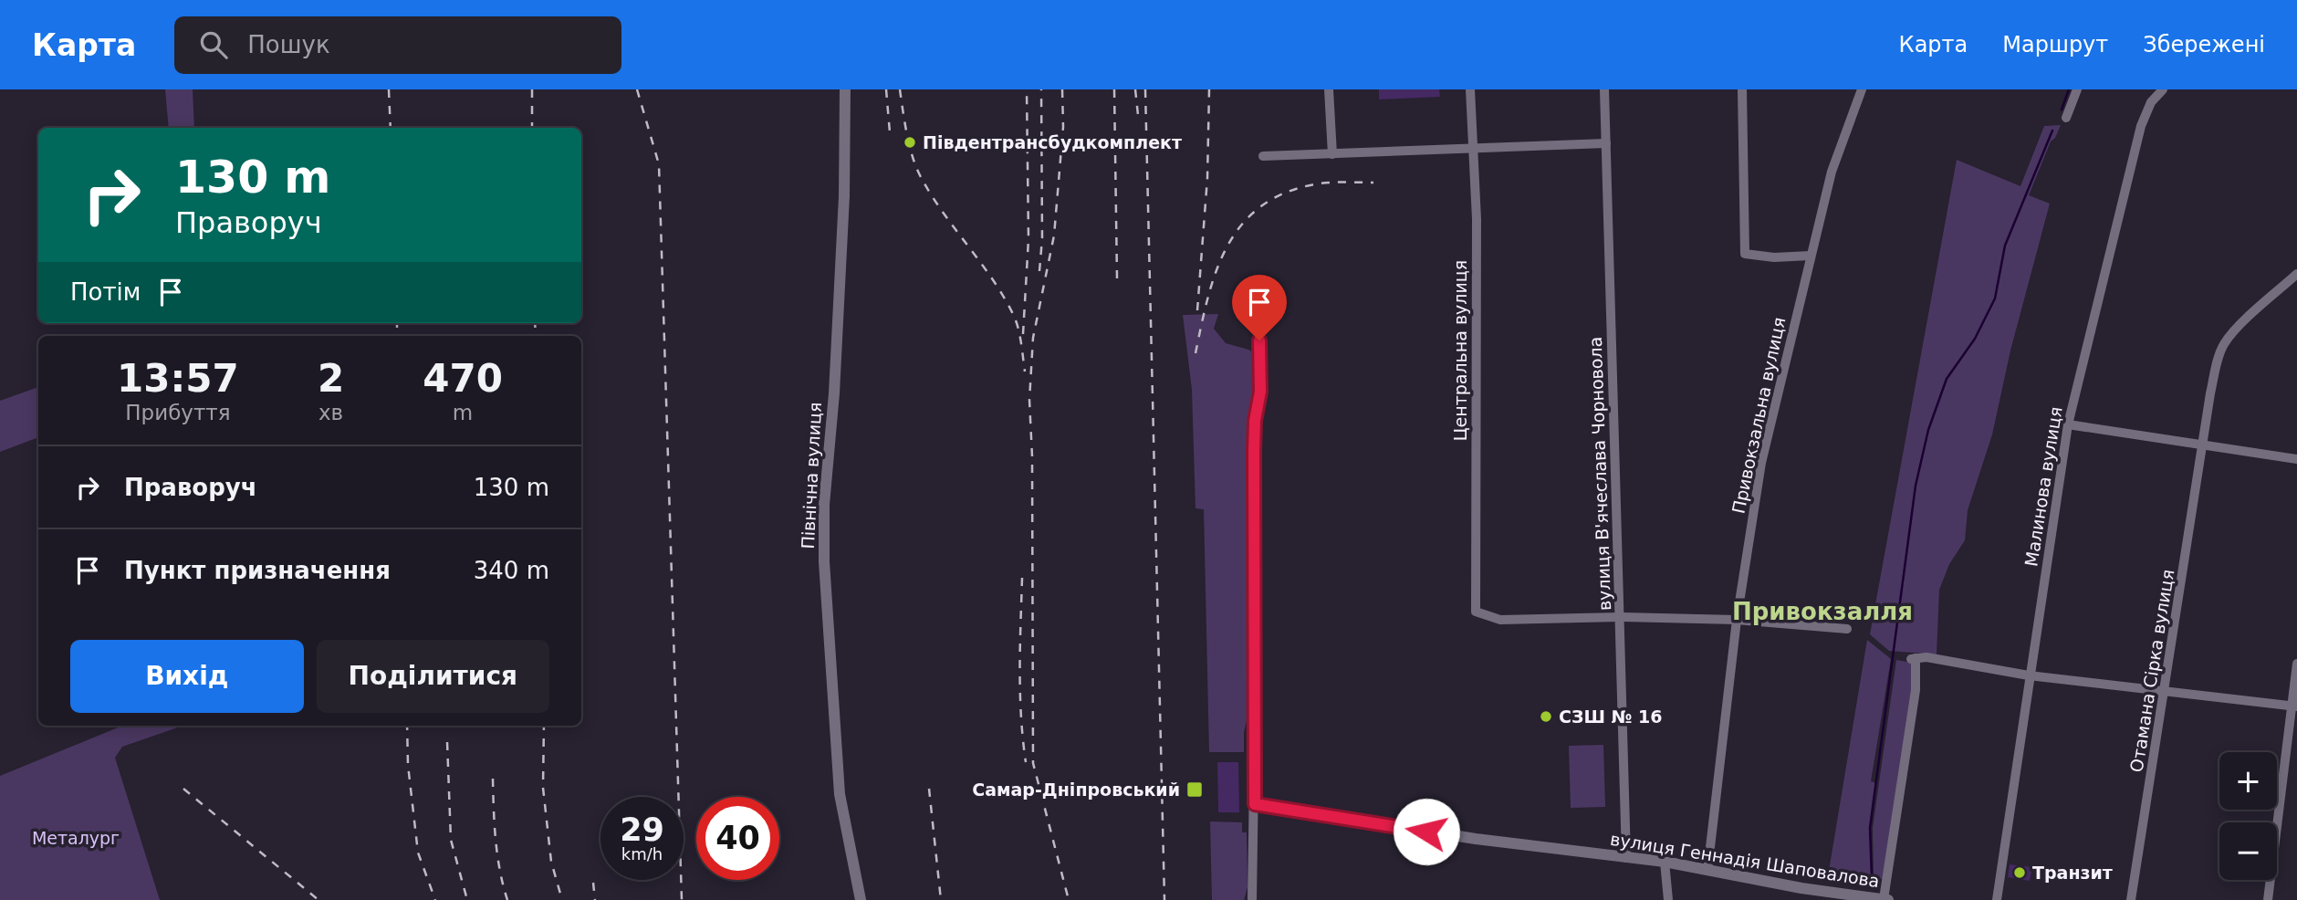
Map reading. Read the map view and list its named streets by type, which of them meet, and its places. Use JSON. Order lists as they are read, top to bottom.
{
  "streets": {
    "street": [
      "Центральна вулиця",
      "Привокзальна вулиця",
      "вулиця В'ячеслава Чорновола",
      "Північна вулиця",
      "Малинова вулиця",
      "Отамана Сірка вулиця",
      "вулиця Геннадія Шаповалова"
    ]
  },
  "crossings": [
    ["Центральна вулиця", "вулиця В'ячеслава Чорновола"],
    ["Привокзальна вулиця", "вулиця Геннадія Шаповалова"],
    ["вулиця В'ячеслава Чорновола", "вулиця Геннадія Шаповалова"]
  ],
  "districts": ["Привокзалля"],
  "parks": ["Металург"],
  "places": {
    "other": ["Південтрансбудкомплект", "СЗШ № 16", "Транзит"],
    "transit": ["Самар-Дніпровський"]
  },
  "page": {
    "header": "Карта",
    "search": "Пошук",
    "nav": ["Карта", "Маршрут", "Збережені"],
    "turn": ["130 m", "Праворуч"],
    "then": "Потім",
    "eta": [
      "13:57",
      "Прибуття",
      "2",
      "хв",
      "470",
      "m"
    ],
    "list": [
      {
        "name": "Праворуч",
        "value": "130 m"
      },
      {
        "name": "Пункт призначення",
        "value": "340 m"
      }
    ],
    "buttons": ["Вихід", "Поділитися"],
    "map_buttons": ["+", "−"],
    "speed": "29 km/h",
    "limit": "40"
  }
}
